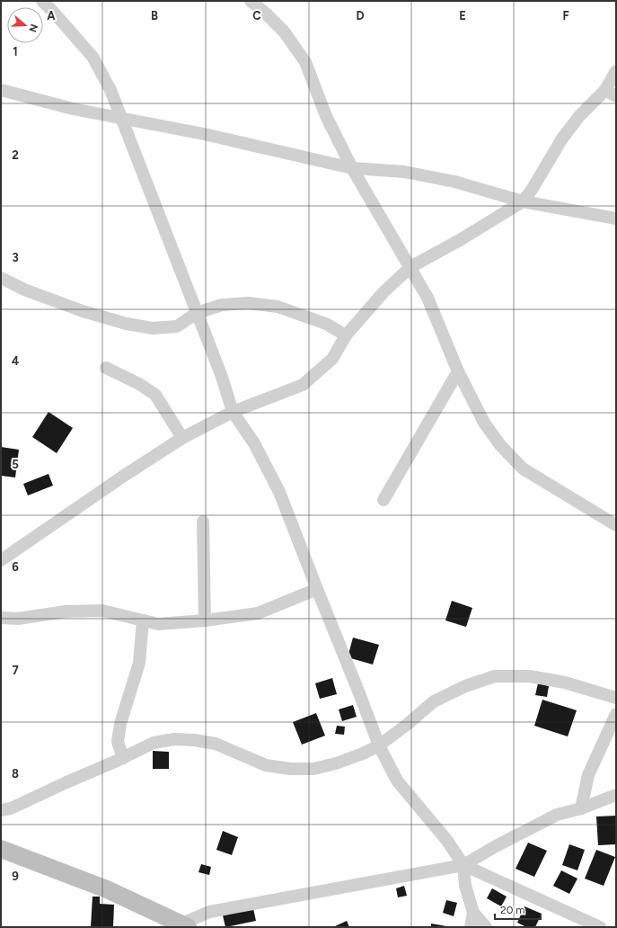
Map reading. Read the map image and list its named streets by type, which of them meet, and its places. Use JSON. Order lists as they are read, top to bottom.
{
  "scale_bar": "20 m",
  "north": "right",
  "grid": {
    "columns": [
      "A",
      "B",
      "C",
      "D",
      "E",
      "F"
    ],
    "rows": [
      "1",
      "2",
      "3",
      "4",
      "5",
      "6",
      "7",
      "8",
      "9"
    ]
  }
}
